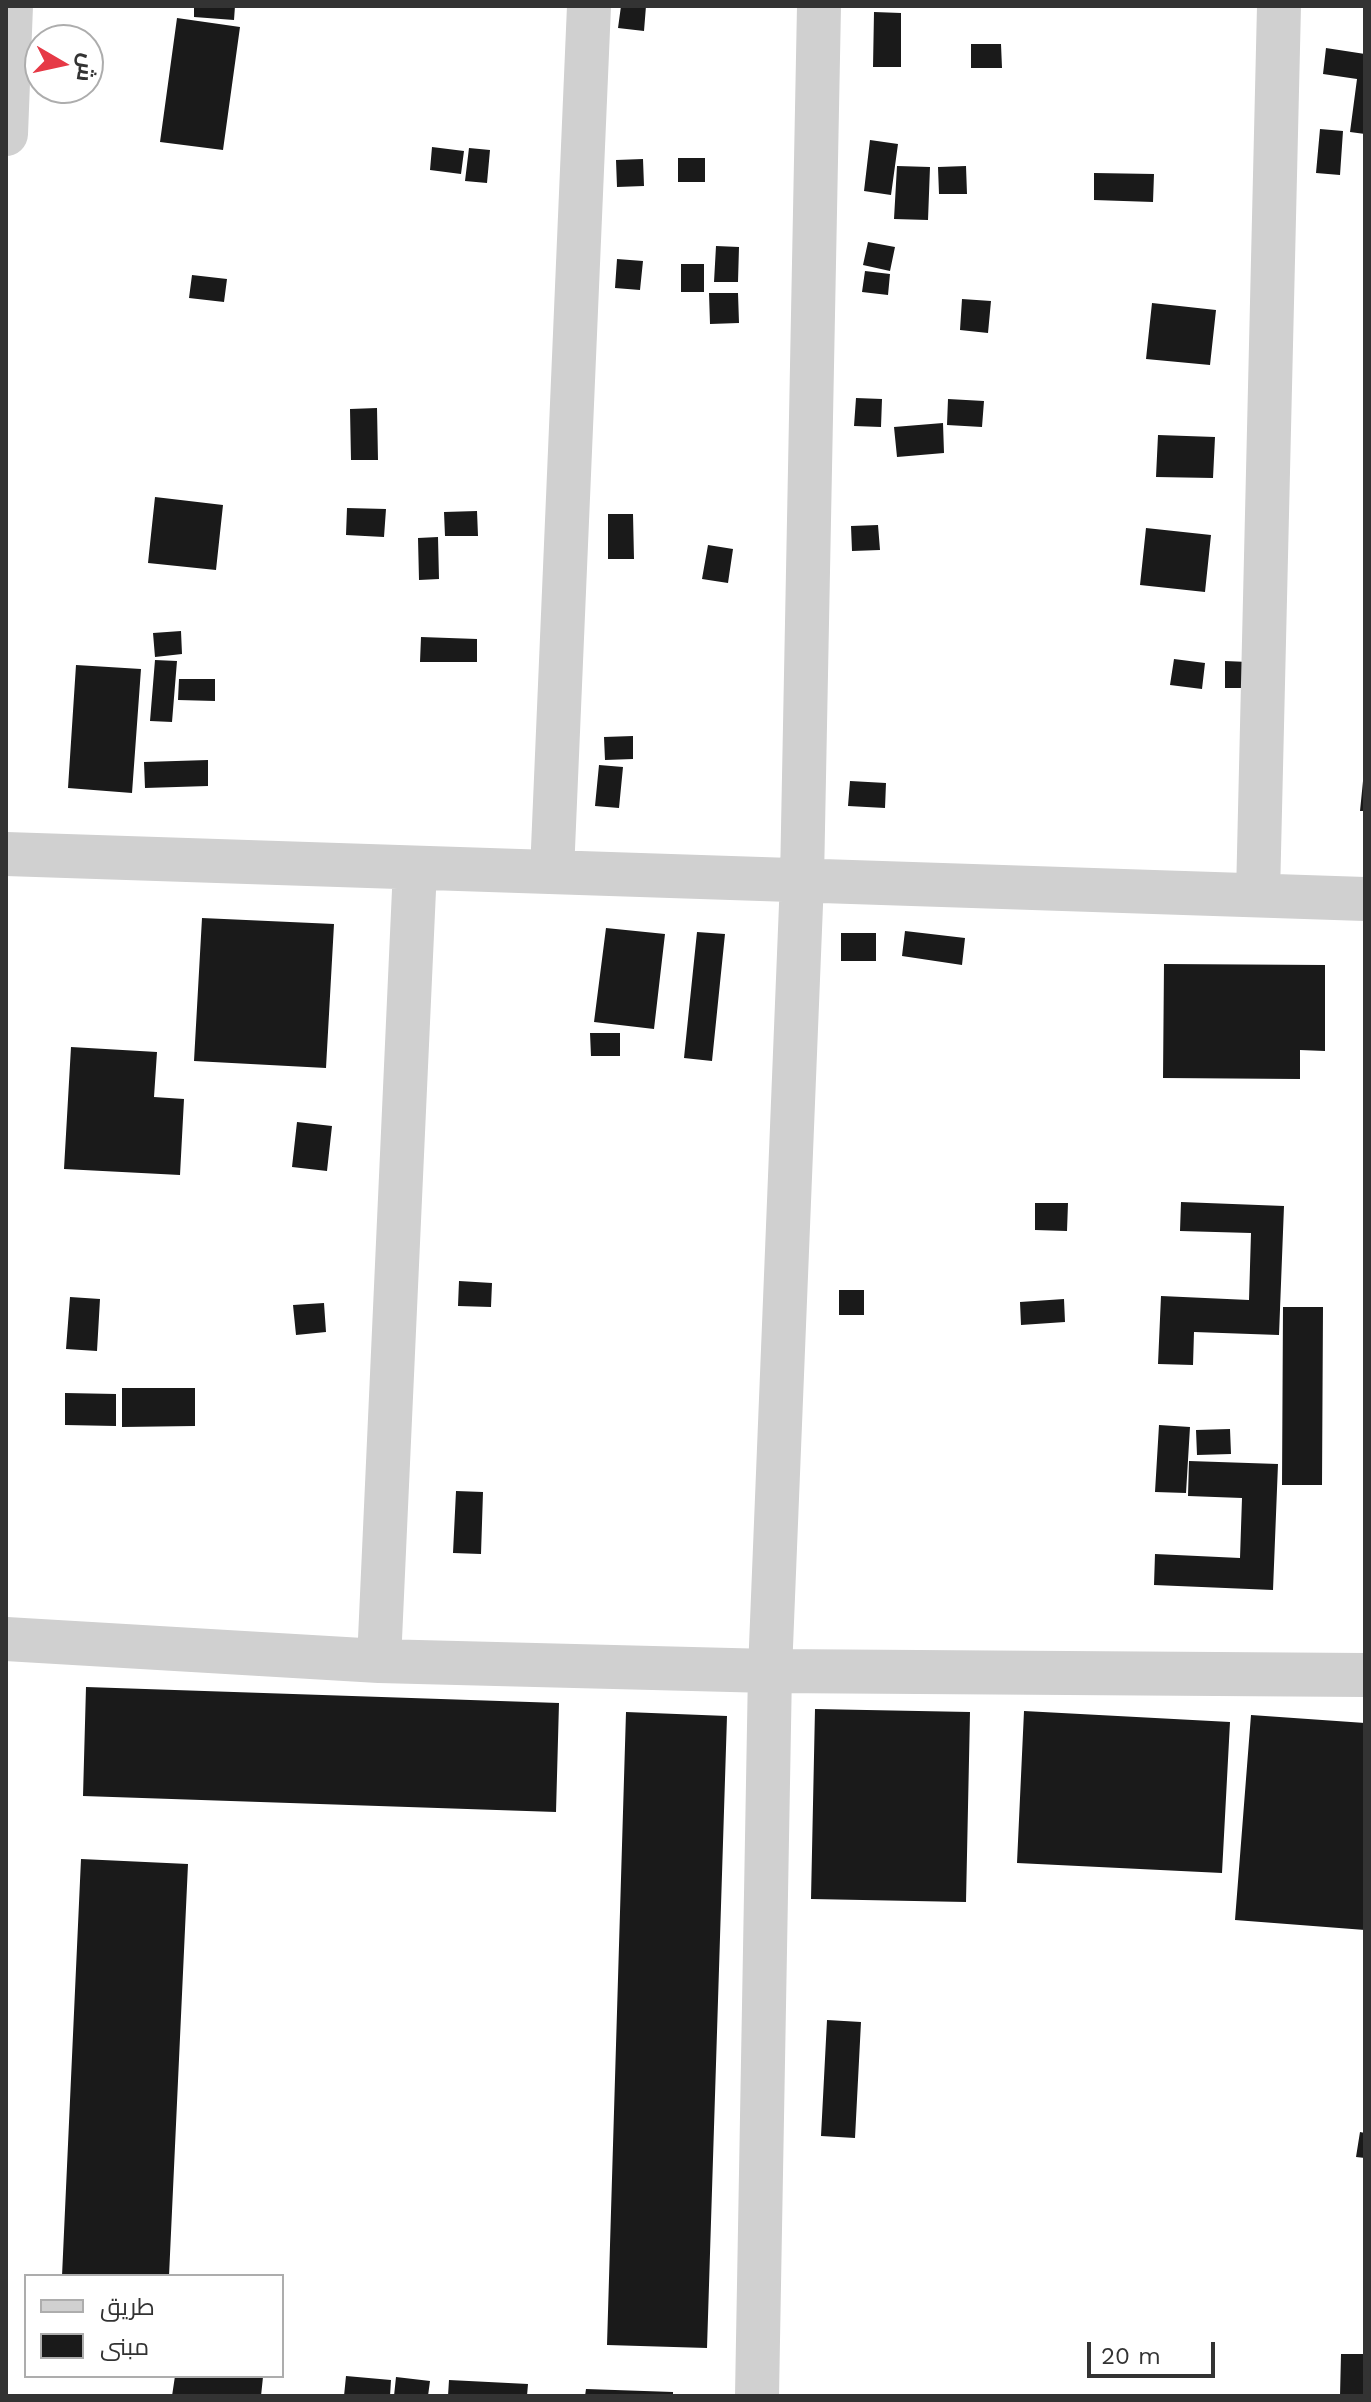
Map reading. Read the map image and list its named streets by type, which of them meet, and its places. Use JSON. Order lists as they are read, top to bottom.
{
  "legend": ["طريق", "مبنى"],
  "scale_bar": "20 m",
  "north": "right"
}
